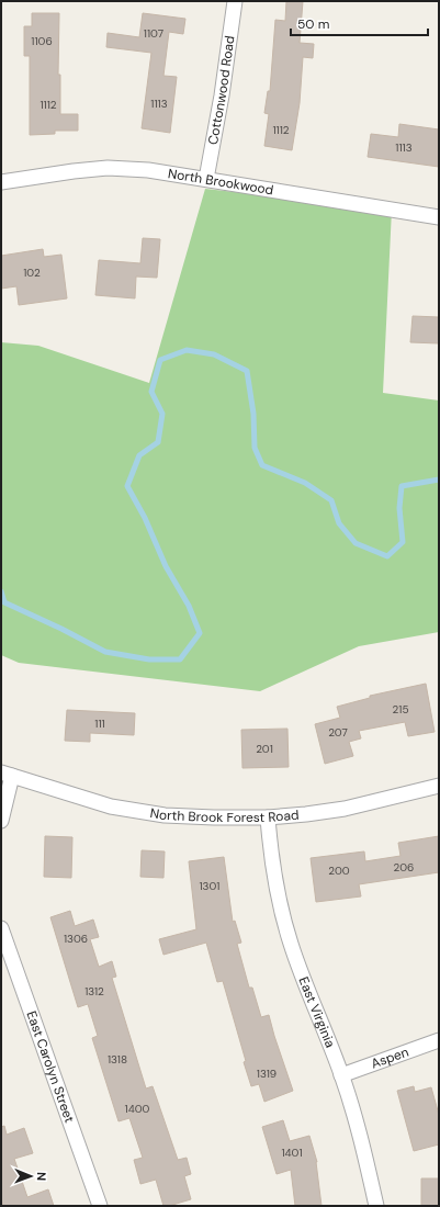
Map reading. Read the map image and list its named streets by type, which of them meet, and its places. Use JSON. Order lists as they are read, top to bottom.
{
  "streets": {
    "street": [
      "Cottonwood Road",
      "North Brookwood",
      "North Brook Forest Road",
      "East Virginia",
      "Aspen",
      "East Carolyn Street"
    ]
  },
  "crossings": [
    ["Cottonwood Road", "North Brookwood"],
    ["North Brook Forest Road", "East Virginia"],
    ["East Virginia", "Aspen"]
  ],
  "house_numbers": [
    "1107",
    "1106",
    "1113",
    "1112",
    "1112",
    "1113",
    "102",
    "215",
    "111",
    "207",
    "201",
    "206",
    "200",
    "1301",
    "1306",
    "1312",
    "1318",
    "1319",
    "1400",
    "1401"
  ],
  "scale_bar": "50 m",
  "north": "right"
}
